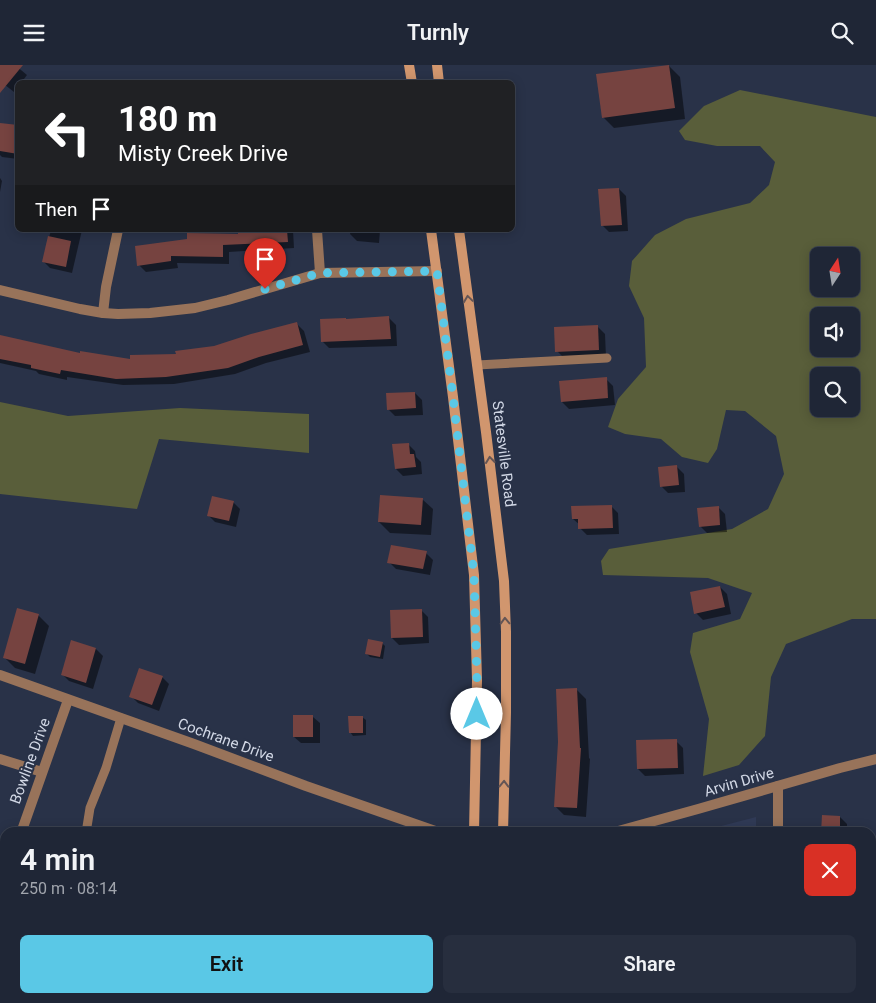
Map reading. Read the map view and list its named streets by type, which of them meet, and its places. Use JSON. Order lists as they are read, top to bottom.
{
  "streets": {
    "main road": ["Statesville Road"],
    "street": ["Cochrane Drive", "Bowline Drive", "Arvin Drive"]
  },
  "crossings": [
    ["Cochrane Drive", "Bowline Drive"]
  ],
  "north": "top",
  "page": {
    "header": "Turnly",
    "turn": ["180 m", "Misty Creek Drive"],
    "then": "Then",
    "heading": ["4 min", "250 m · 08:14"],
    "buttons": ["Exit", "Share"]
  }
}
